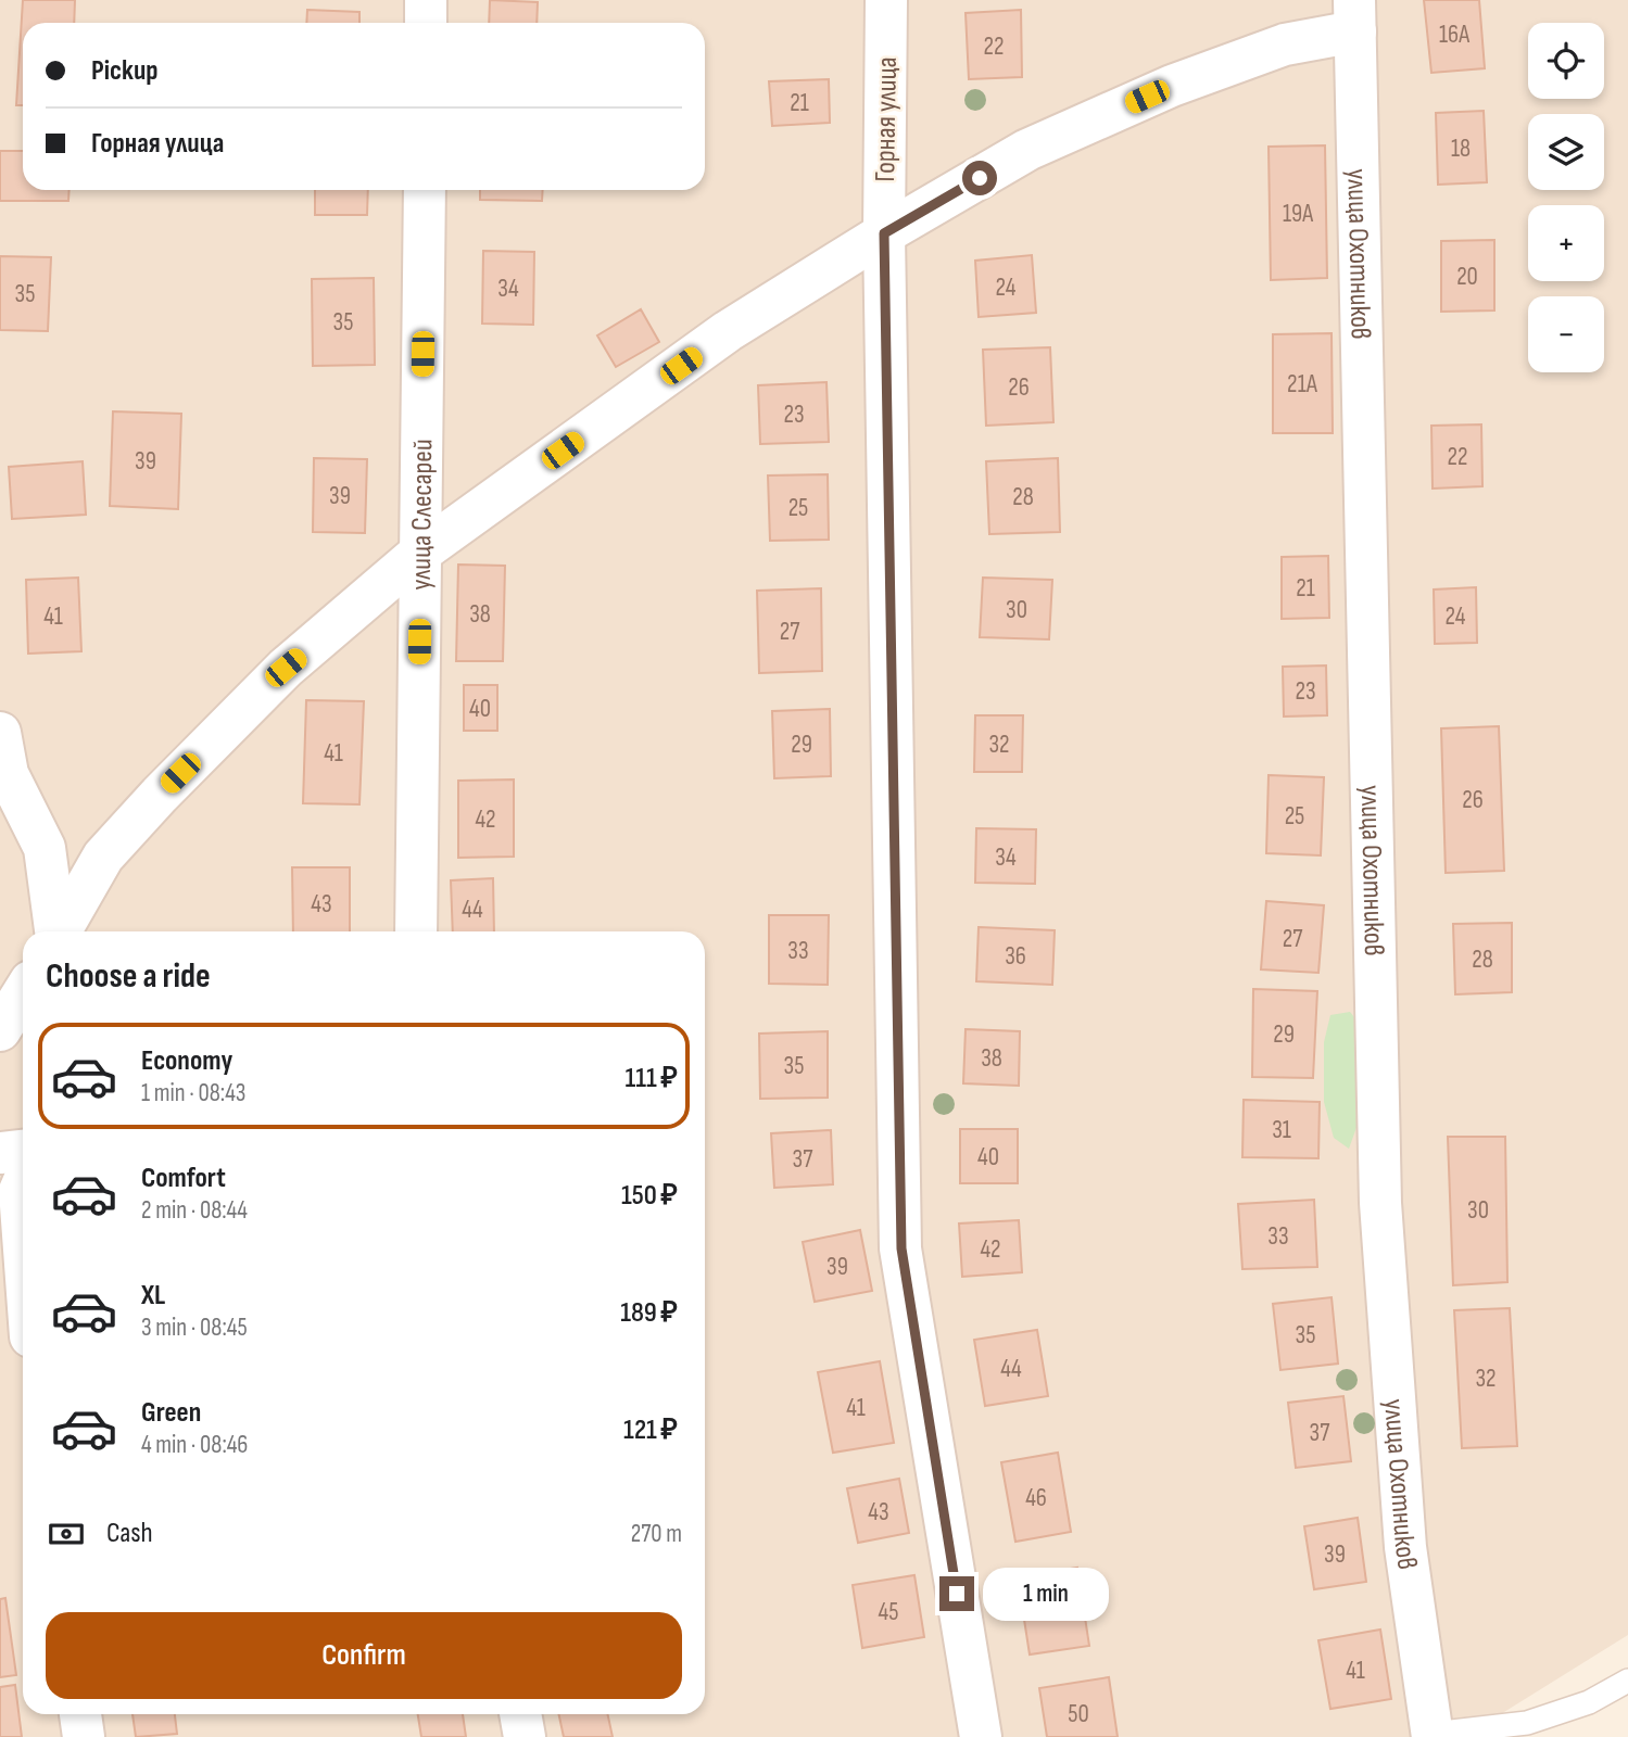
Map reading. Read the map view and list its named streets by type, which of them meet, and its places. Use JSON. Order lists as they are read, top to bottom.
{
  "streets": {
    "street": ["Горная улица", "улица Охотников", "улица Слесарей"]
  },
  "house_numbers": [
    "16А",
    "22",
    "21",
    "18",
    "19А",
    "20",
    "24",
    "34",
    "35",
    "35",
    "21А",
    "26",
    "23",
    "22",
    "39",
    "39",
    "28",
    "25",
    "21",
    "30",
    "38",
    "41",
    "24",
    "27",
    "23",
    "40",
    "29",
    "32",
    "41",
    "26",
    "25",
    "42",
    "34",
    "43",
    "44",
    "27",
    "33",
    "36",
    "28",
    "29",
    "38",
    "35",
    "31",
    "40",
    "37",
    "30",
    "33",
    "42",
    "39",
    "35",
    "44",
    "32",
    "41",
    "37",
    "46",
    "43",
    "39",
    "45",
    "41",
    "50"
  ],
  "page": {
    "map_buttons": ["+", "−"],
    "banner": ["Pickup", "Горная улица"],
    "heading": "Choose a ride",
    "list": [
      {
        "name": "Economy",
        "note": "1 min · 08:43",
        "value": "111 ₽"
      },
      {
        "name": "Comfort",
        "note": "2 min · 08:44",
        "value": "150 ₽"
      },
      {
        "name": "XL",
        "note": "3 min · 08:45",
        "value": "189 ₽"
      },
      {
        "name": "Green",
        "note": "4 min · 08:46",
        "value": "121 ₽"
      }
    ],
    "pay": ["Cash", "270 m"],
    "bubble": "1 min",
    "buttons": "Confirm"
  }
}
